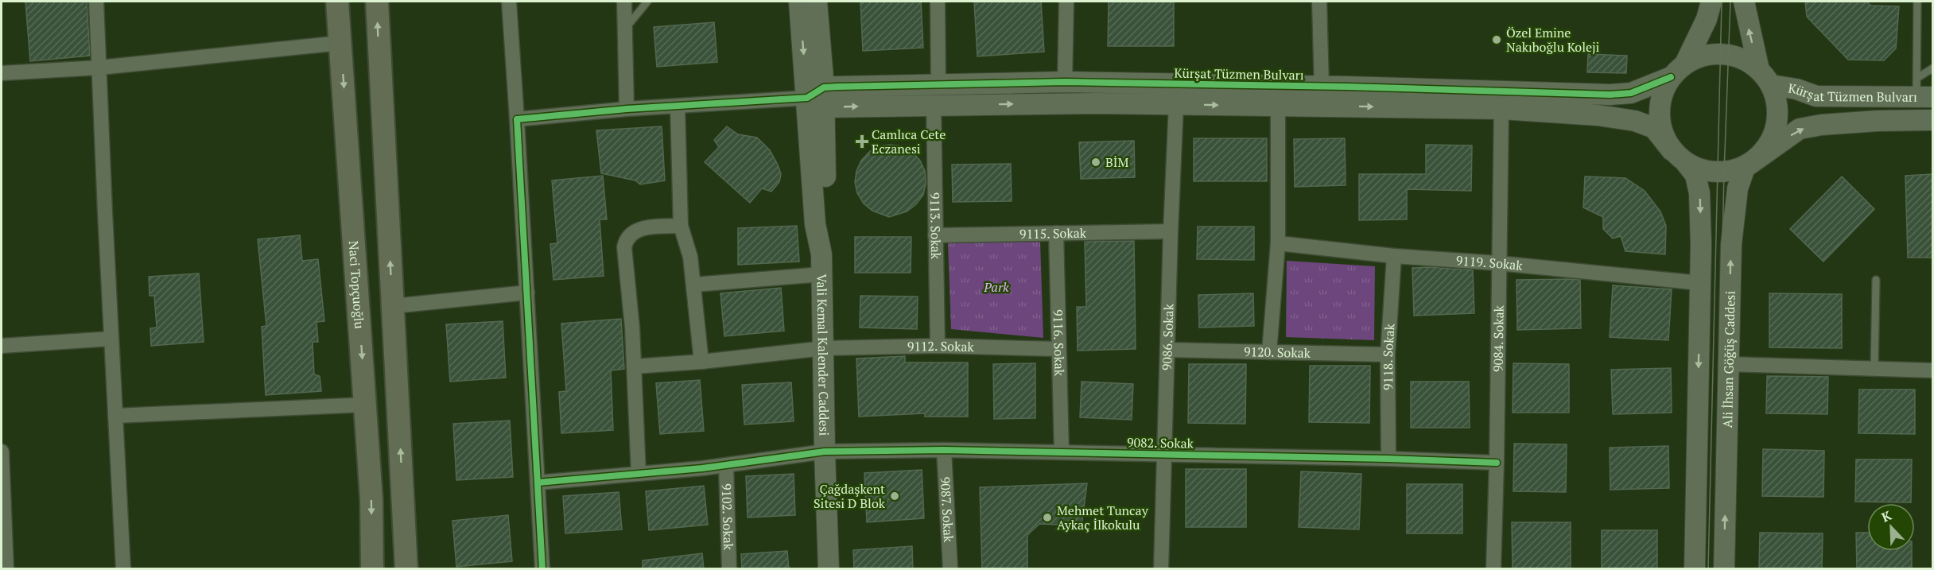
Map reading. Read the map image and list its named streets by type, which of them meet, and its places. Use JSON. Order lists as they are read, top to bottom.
{
  "streets": {
    "main road": ["Naci Topçuoğlu"],
    "street": [
      "Kürşat Tüzmen Bulvarı",
      "9113. Sokak",
      "9115. Sokak",
      "9119. Sokak",
      "9086. Sokak",
      "9084. Sokak",
      "9116. Sokak",
      "9112. Sokak",
      "9120. Sokak",
      "Vali Kemal Kalender Caddesi",
      "9118. Sokak",
      "Ali İhsan Göğüş Caddesi",
      "9082. Sokak",
      "9087. Sokak",
      "9102. Sokak"
    ]
  },
  "crossings": [
    ["Kürşat Tüzmen Bulvarı", "Vali Kemal Kalender Caddesi"],
    ["Kürşat Tüzmen Bulvarı", "Ali İhsan Göğüş Caddesi"],
    ["9113. Sokak", "9115. Sokak"],
    ["9113. Sokak", "9112. Sokak"],
    ["9115. Sokak", "9086. Sokak"],
    ["9115. Sokak", "9116. Sokak"],
    ["9119. Sokak", "9084. Sokak"],
    ["9119. Sokak", "9118. Sokak"],
    ["9086. Sokak", "9120. Sokak"],
    ["9086. Sokak", "9082. Sokak"],
    ["9084. Sokak", "9082. Sokak"],
    ["9116. Sokak", "9112. Sokak"],
    ["9116. Sokak", "9082. Sokak"],
    ["9112. Sokak", "Vali Kemal Kalender Caddesi"],
    ["9120. Sokak", "9118. Sokak"],
    ["Vali Kemal Kalender Caddesi", "9082. Sokak"],
    ["9118. Sokak", "9082. Sokak"],
    ["9082. Sokak", "9087. Sokak"],
    ["9082. Sokak", "9102. Sokak"]
  ],
  "parks": ["Park"],
  "places": {
    "other": [
      "Özel Emine Nakıboğlu Koleji",
      "BİM",
      "Çağdaşkent Sitesi D Blok",
      "Mehmet Tuncay Aykaç İlkokulu"
    ],
    "health": ["Camlıca Cete Eczanesi"]
  },
  "north": "top left"
}
